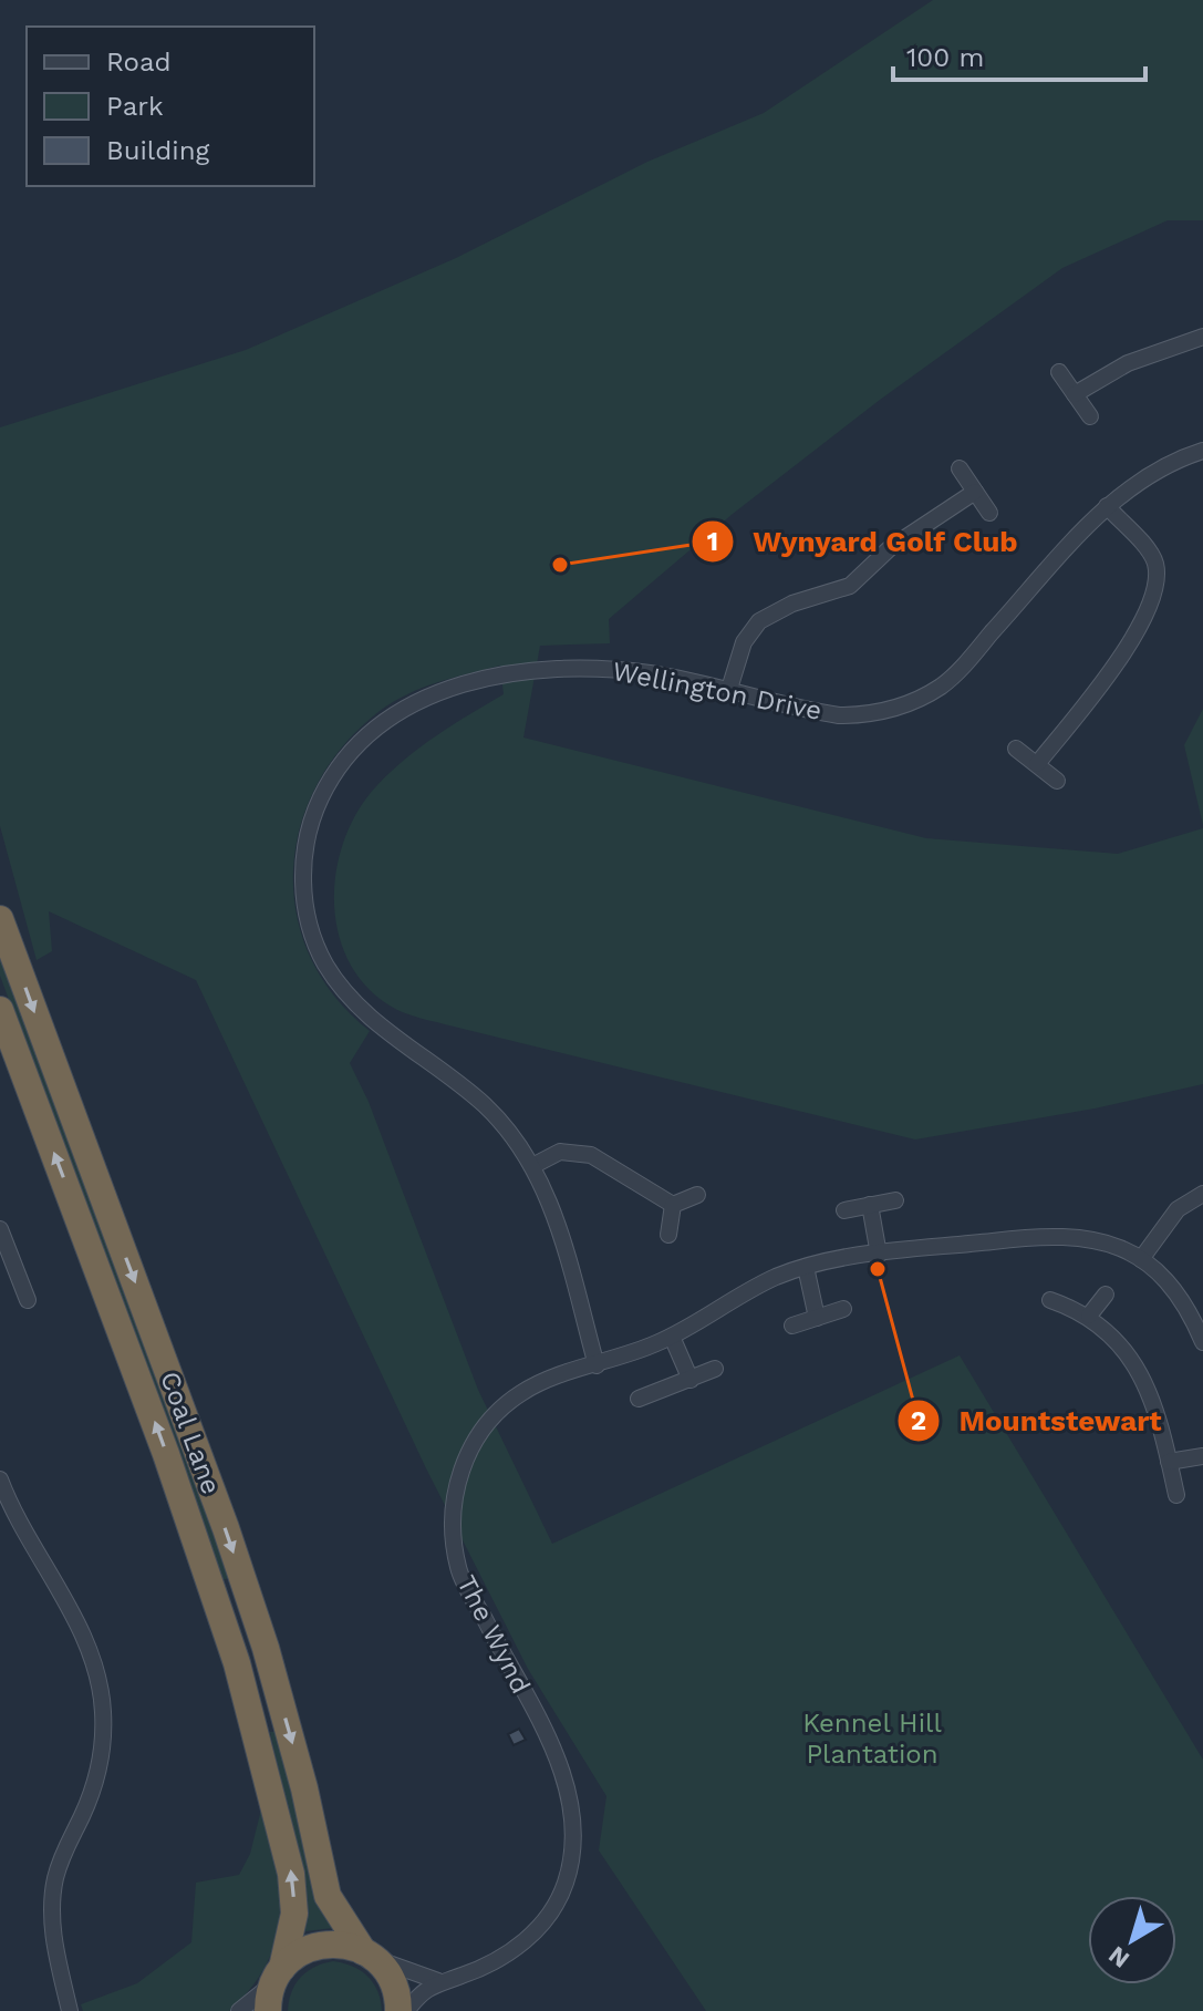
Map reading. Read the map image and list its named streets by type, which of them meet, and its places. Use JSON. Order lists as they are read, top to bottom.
{
  "streets": {
    "highway": ["Coal Lane"],
    "street": ["Wellington Drive", "The Wynd"]
  },
  "crossings": [
    ["Wellington Drive", "The Wynd"]
  ],
  "parks": ["Kennel Hill Plantation"],
  "places": ["Wynyard Golf Club", "Mountstewart"],
  "legend": ["Road", "Park", "Building"],
  "scale_bar": "100 m",
  "north": "bottom left"
}
